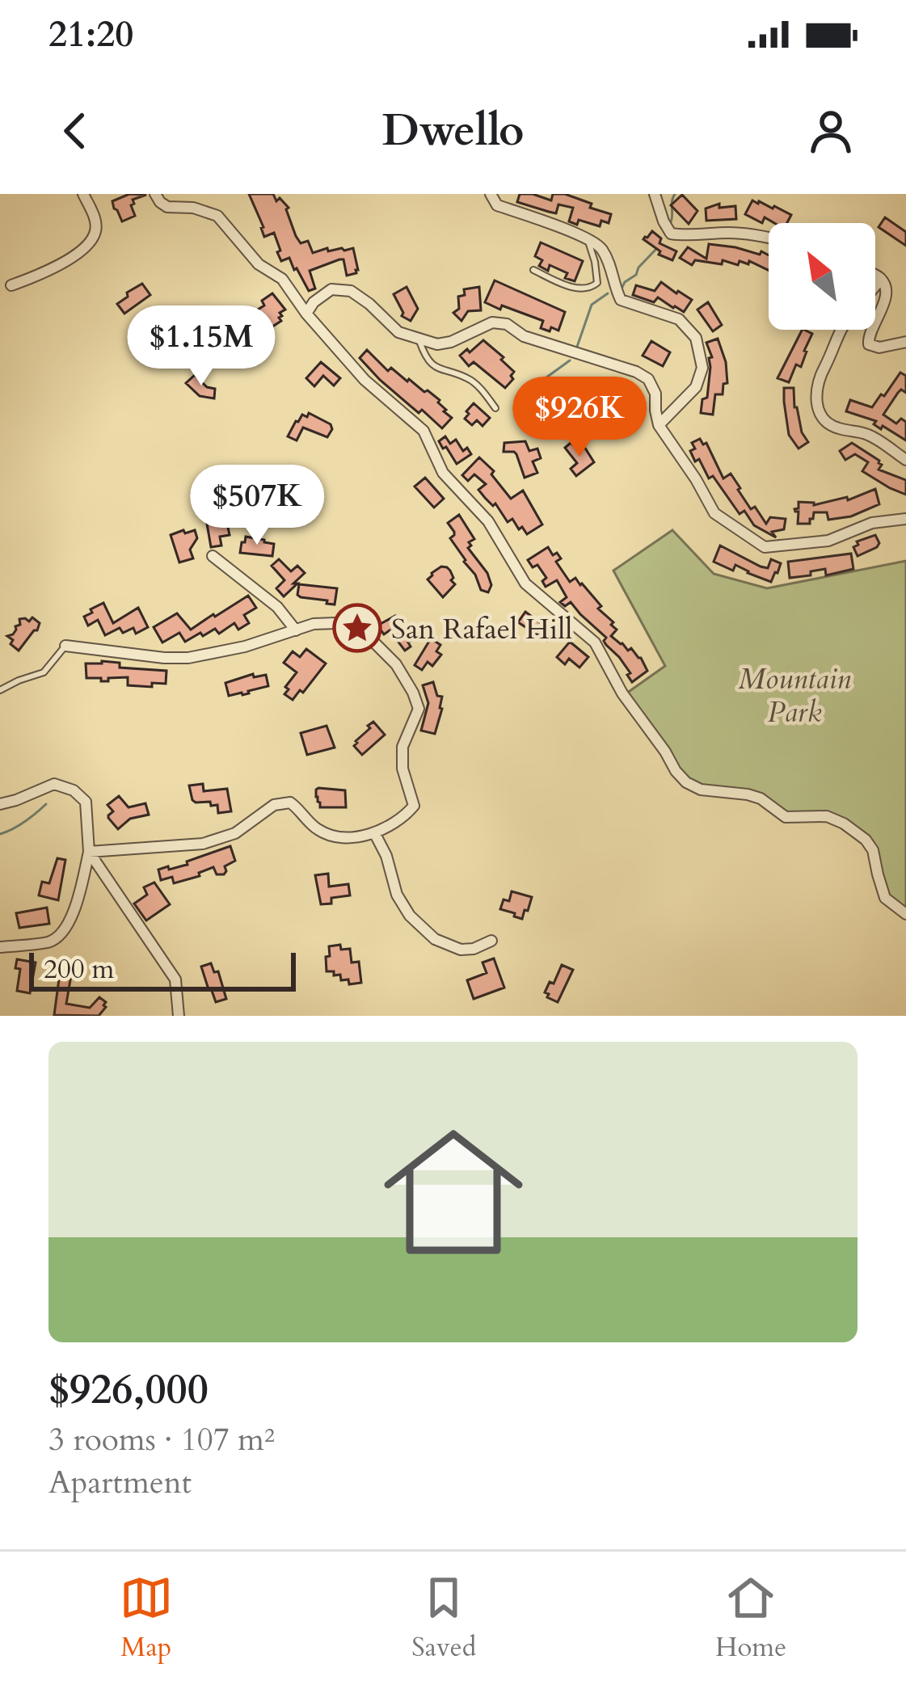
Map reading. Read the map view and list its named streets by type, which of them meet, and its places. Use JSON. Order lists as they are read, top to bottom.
{
  "parks": ["Mountain Park"],
  "places": {
    "place": ["San Rafael Hill"]
  },
  "scale_bar": "200 m",
  "north": "top left",
  "page": {
    "status": "21:20",
    "header": "Dwello",
    "price": ["$1.15M", "$926K", "$507K"],
    "scale": "200 m",
    "list": [
      {
        "name": "$926,000",
        "note": "3 rooms · 107 m² · Apartment"
      }
    ],
    "tabs": ["Map", "Saved", "Home"]
  }
}
